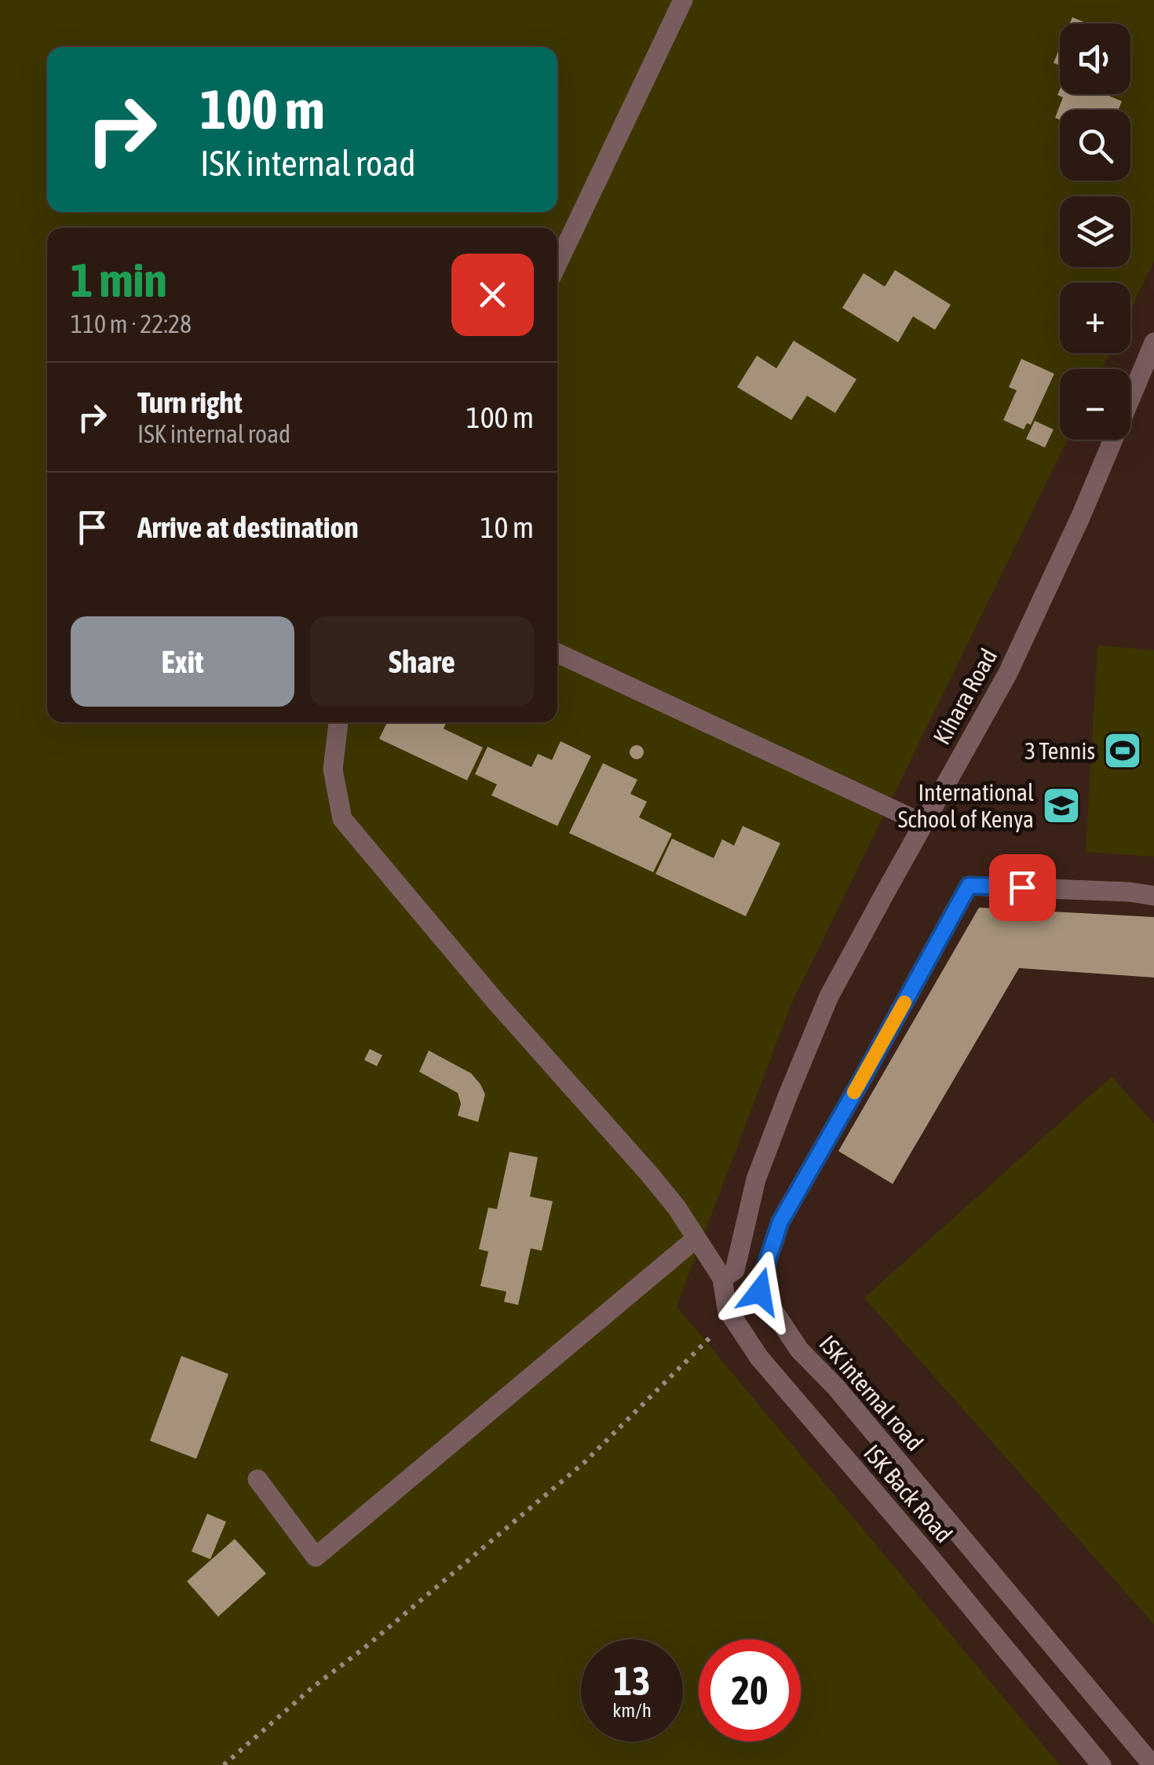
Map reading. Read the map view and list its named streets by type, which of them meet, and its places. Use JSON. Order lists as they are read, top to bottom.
{
  "streets": {
    "street": ["Kihara Road", "ISK internal road", "ISK Back Road"]
  },
  "crossings": [
    ["Kihara Road", "ISK Back Road"],
    ["ISK internal road", "ISK Back Road"]
  ],
  "places": {
    "sports": ["3 Tennis"],
    "school or university": ["International School of Kenya"]
  },
  "page": {
    "map_buttons": ["+", "−"],
    "turn": ["100 m", "ISK internal road"],
    "heading": ["1 min", "110 m · 22:28"],
    "list": [
      {
        "name": "Turn right",
        "note": "ISK internal road",
        "value": "100 m"
      },
      {
        "name": "Arrive at destination",
        "value": "10 m"
      }
    ],
    "buttons": ["Exit", "Share"],
    "speed": "13 km/h",
    "limit": "20"
  }
}
